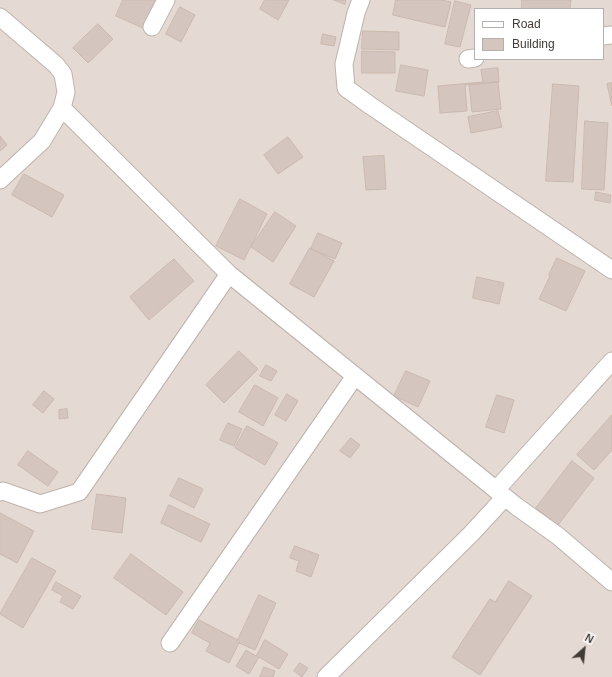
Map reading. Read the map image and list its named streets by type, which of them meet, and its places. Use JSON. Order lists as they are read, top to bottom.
{
  "legend": ["Road", "Building"],
  "north": "top right"
}
